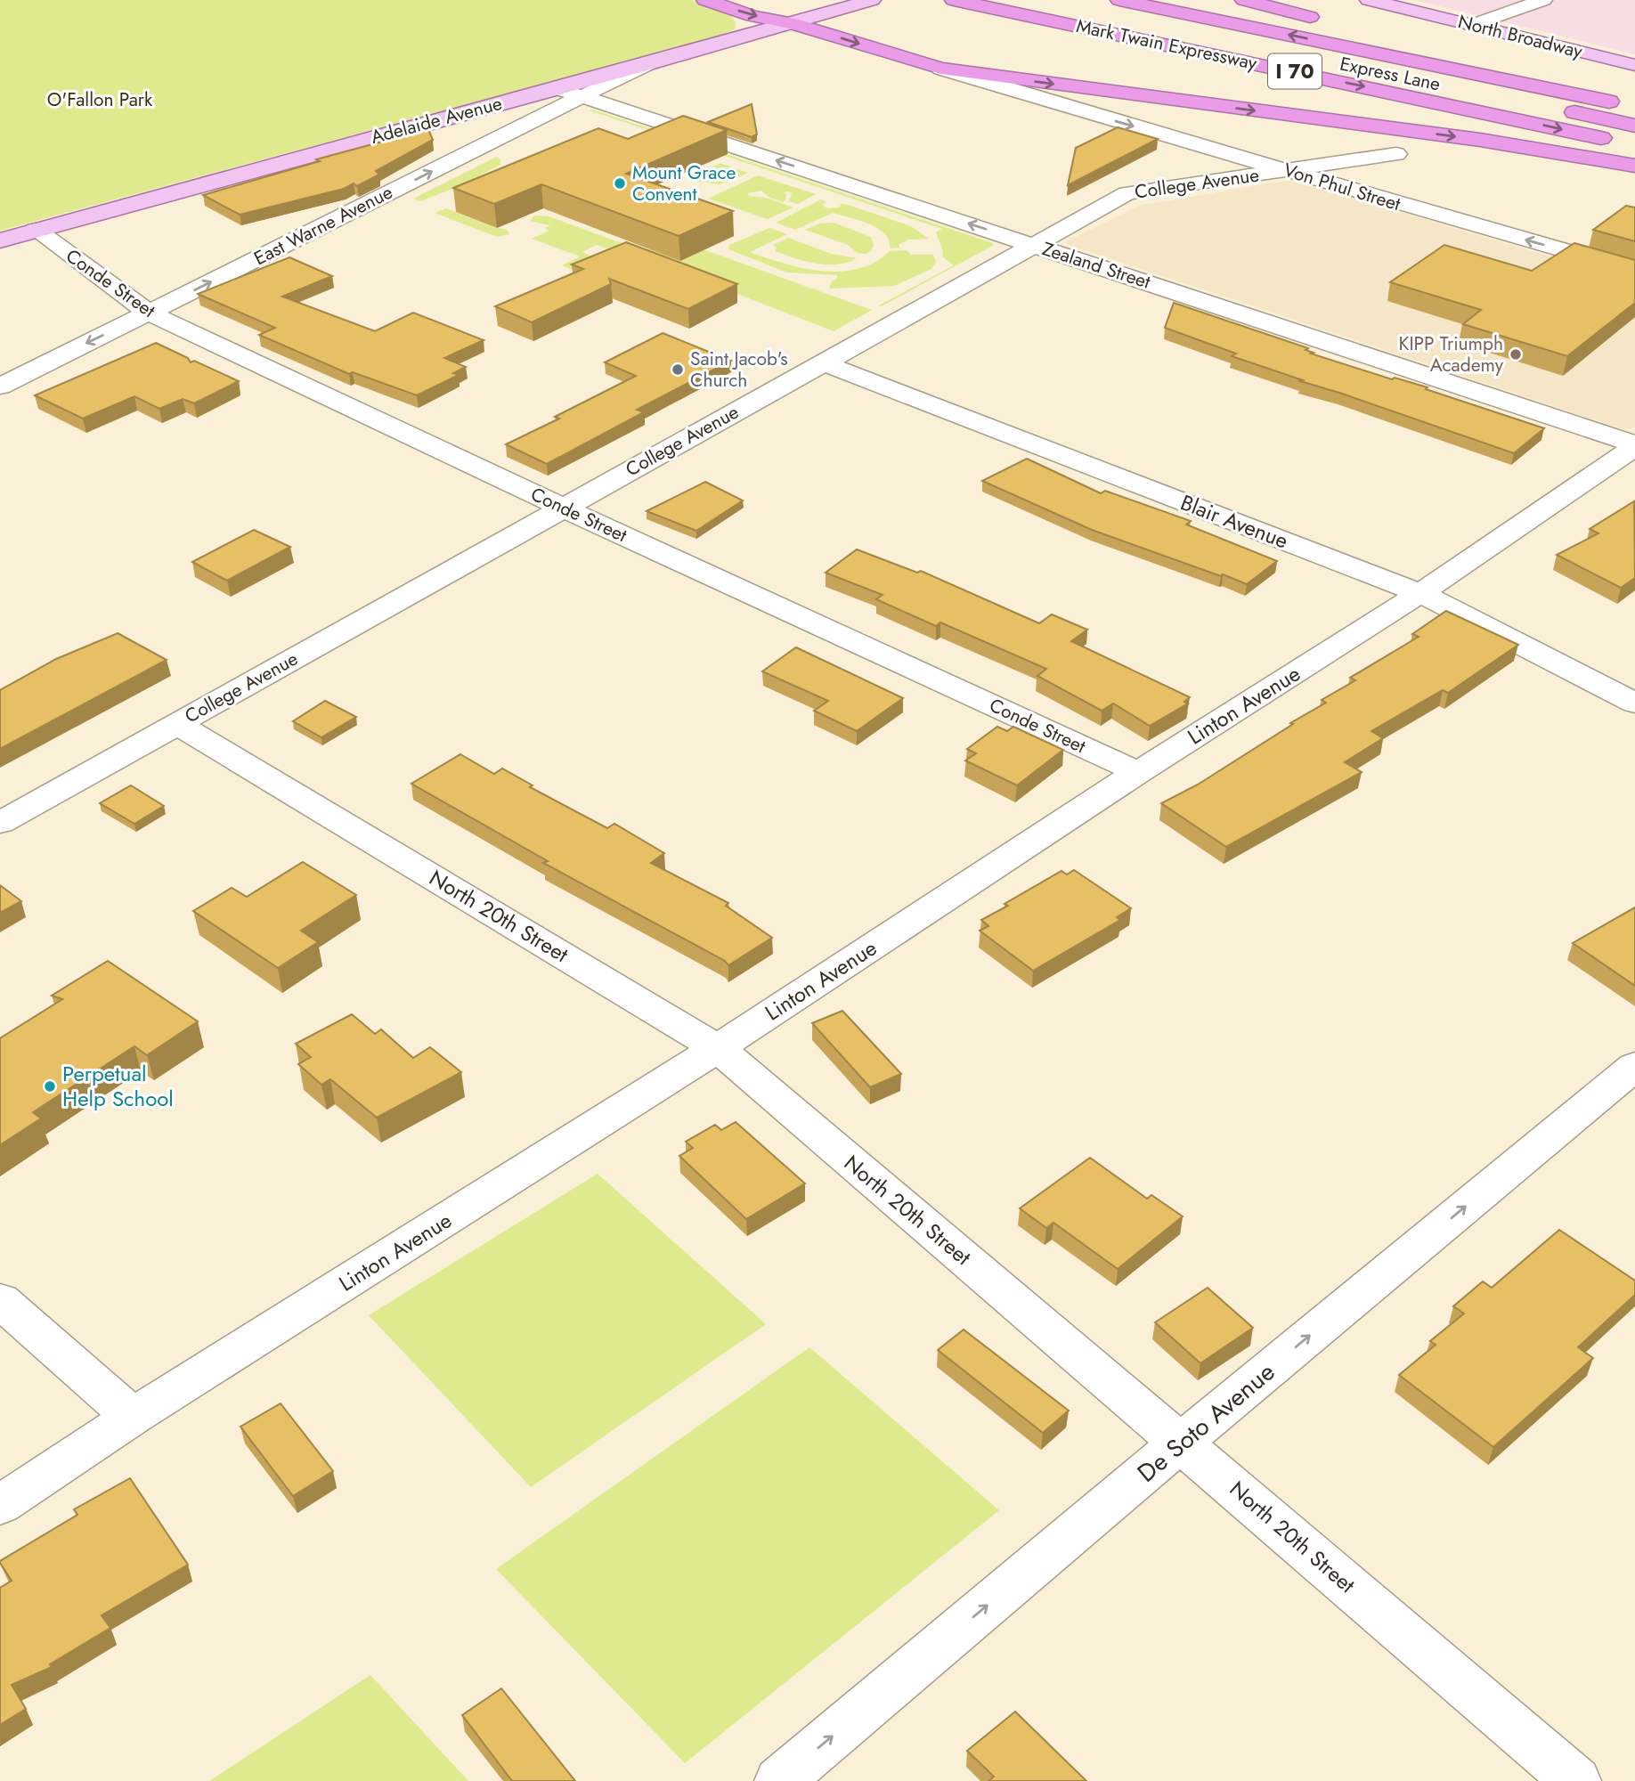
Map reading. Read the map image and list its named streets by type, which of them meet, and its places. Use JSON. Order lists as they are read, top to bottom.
{
  "streets": {
    "highway": ["Mark Twain Expressway", "I 70", "Express Lane"],
    "main road": ["North Broadway", "Adelaide Avenue"],
    "street": [
      "College Avenue",
      "Von Phul Street",
      "East Warne Avenue",
      "Zealand Street",
      "Conde Street",
      "Blair Avenue",
      "Linton Avenue",
      "North 20th Street",
      "De Soto Avenue"
    ]
  },
  "crossings": [
    ["Adelaide Avenue", "East Warne Avenue"],
    ["Adelaide Avenue", "Zealand Street"],
    ["Adelaide Avenue", "Conde Street"],
    ["College Avenue", "Von Phul Street"],
    ["College Avenue", "Zealand Street"],
    ["College Avenue", "Conde Street"],
    ["College Avenue", "Blair Avenue"],
    ["College Avenue", "North 20th Street"],
    ["East Warne Avenue", "Zealand Street"],
    ["East Warne Avenue", "Conde Street"],
    ["Zealand Street", "Linton Avenue"],
    ["Conde Street", "Linton Avenue"],
    ["Blair Avenue", "Linton Avenue"],
    ["Linton Avenue", "North 20th Street"],
    ["North 20th Street", "De Soto Avenue"]
  ],
  "one_way": ["Zealand Street", "De Soto Avenue"],
  "parks": ["O'Fallon Park"],
  "places": [
    "Mount Grace Convent",
    "KIPP Triumph Academy",
    "Saint Jacob's Church",
    "Perpetual Help School"
  ]
}
